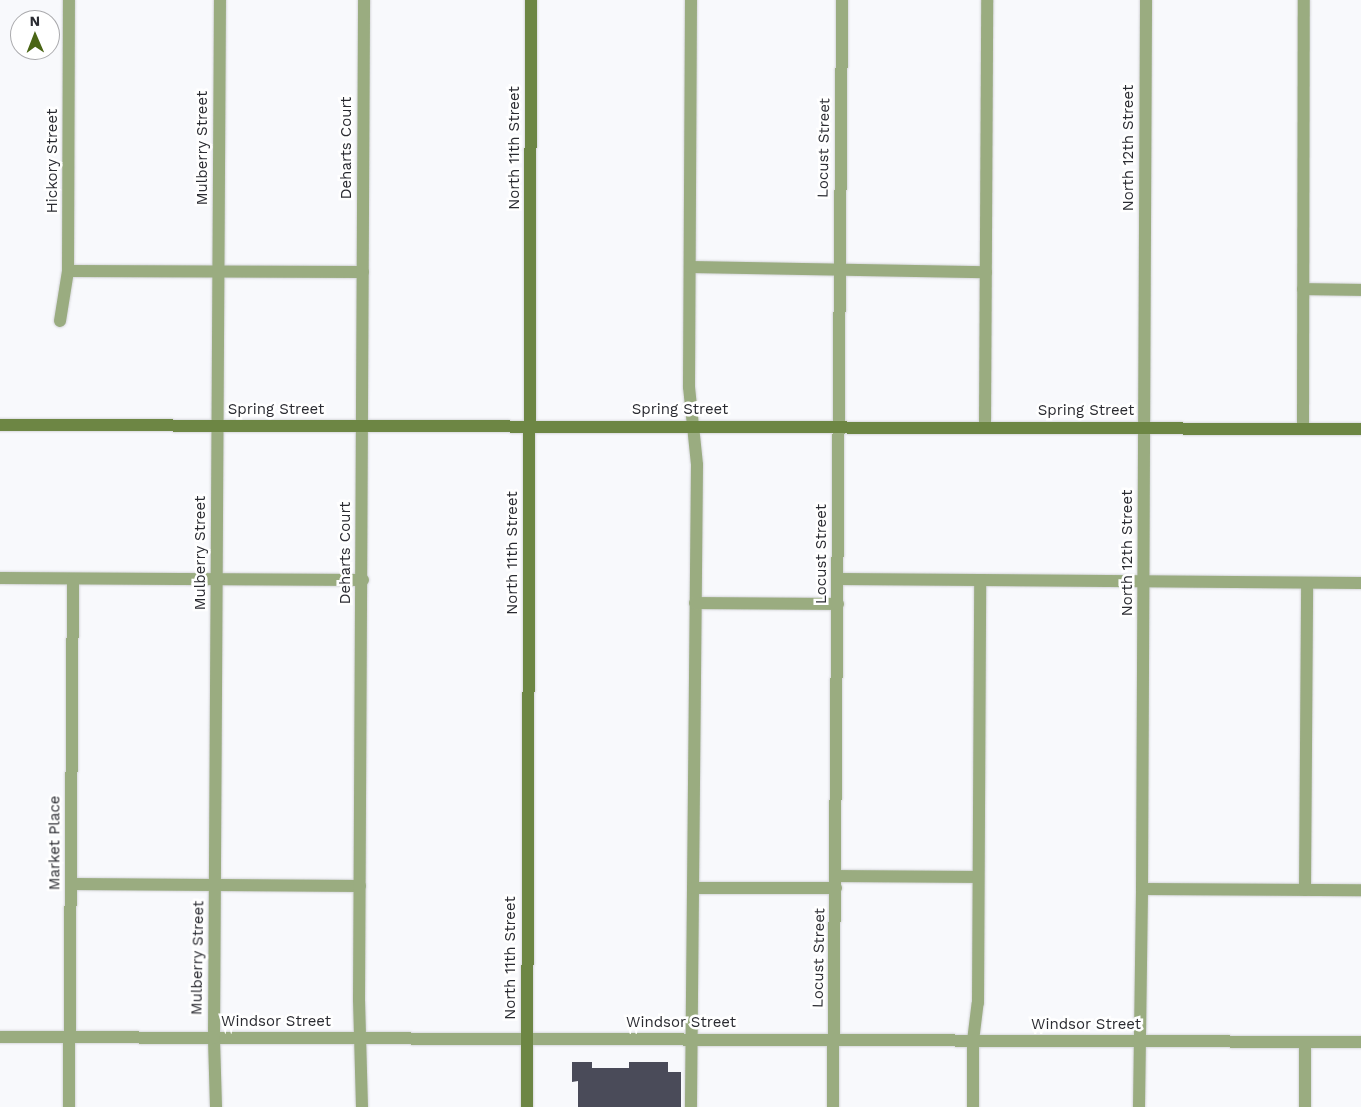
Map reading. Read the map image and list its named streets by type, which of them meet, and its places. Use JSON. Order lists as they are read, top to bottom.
{
  "streets": {
    "main road": ["North 11th Street", "Spring Street"],
    "street": [
      "Mulberry Street",
      "Deharts Court",
      "Locust Street",
      "North 12th Street",
      "Hickory Street",
      "Market Place",
      "Windsor Street"
    ]
  },
  "crossings": [
    ["Mulberry Street", "Spring Street"],
    ["Mulberry Street", "Windsor Street"],
    ["Deharts Court", "Spring Street"],
    ["Deharts Court", "Windsor Street"],
    ["North 11th Street", "Spring Street"],
    ["North 11th Street", "Windsor Street"],
    ["Locust Street", "Spring Street"],
    ["Locust Street", "Windsor Street"],
    ["North 12th Street", "Spring Street"],
    ["North 12th Street", "Windsor Street"],
    ["Market Place", "Windsor Street"]
  ],
  "north": "top"
}
